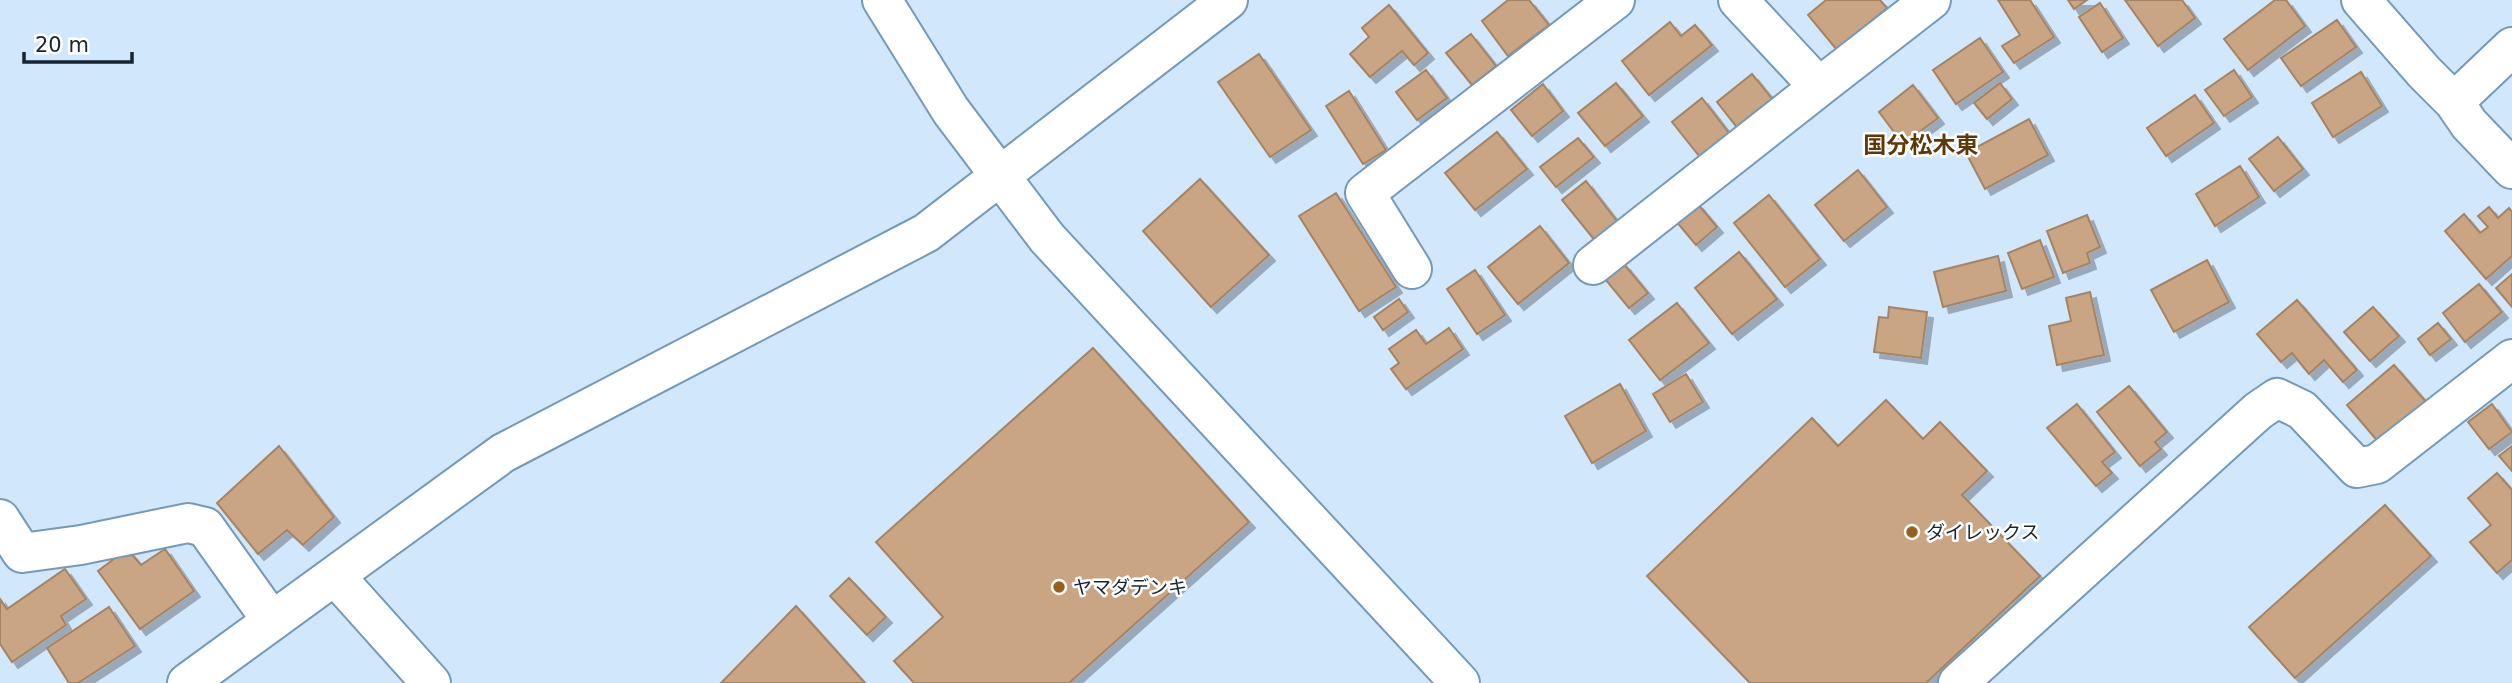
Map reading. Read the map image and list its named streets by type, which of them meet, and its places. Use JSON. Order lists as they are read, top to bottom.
{
  "districts": ["国分松木東"],
  "places": ["ダイレックス", "ヤマダデンキ"],
  "scale_bar": "20 m"
}
